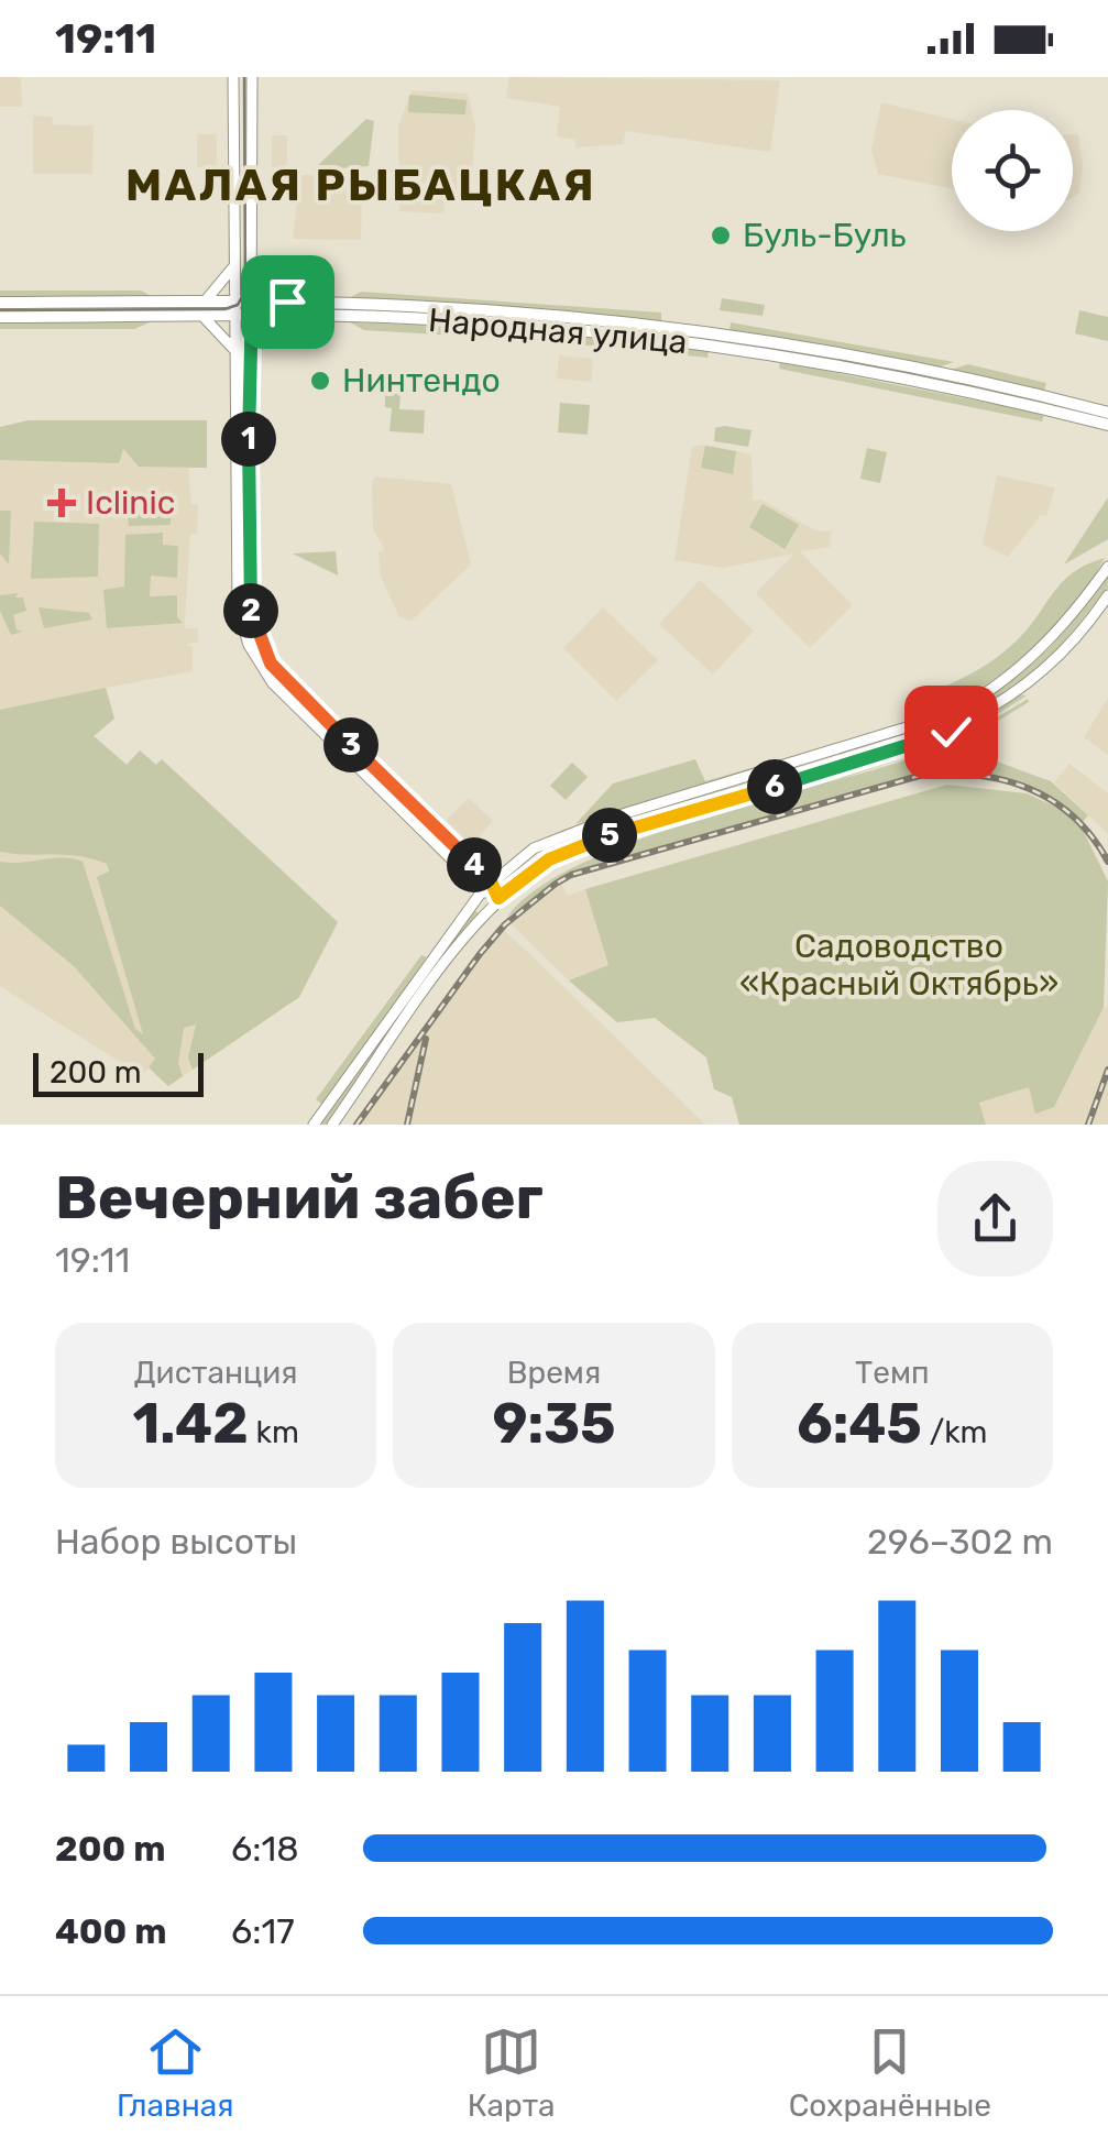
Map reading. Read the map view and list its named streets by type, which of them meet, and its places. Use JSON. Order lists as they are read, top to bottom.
{
  "streets": {
    "main road": ["Народная улица"]
  },
  "districts": ["МАЛАЯ РЫБАЦКАЯ"],
  "parks": ["Садоводство «Красный Октябрь»"],
  "places": {
    "other": ["Буль-Буль", "Нинтендо"],
    "health": ["Iclinic"]
  },
  "scale_bar": "200 m",
  "page": {
    "status": "19:11",
    "pins": [
      "1",
      "2",
      "3",
      "6",
      "5",
      "4"
    ],
    "scale": "200 m",
    "heading": ["Вечерний забег", "19:11"],
    "stats": [
      ["Дистанция", "1.42 km"],
      ["Время", "9:35"],
      ["Темп", "6:45 /km"]
    ],
    "chart": ["Набор высоты", "296–302 m"],
    "list": [
      {
        "name": "200 m",
        "note": "6:18"
      },
      {
        "name": "400 m",
        "note": "6:17"
      }
    ],
    "tabs": ["Главная", "Карта", "Сохранённые"]
  }
}
